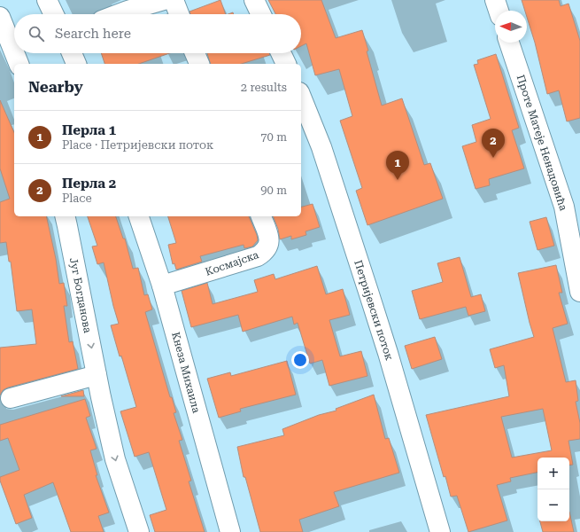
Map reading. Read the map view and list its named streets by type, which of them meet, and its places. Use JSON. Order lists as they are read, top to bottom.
{
  "streets": {
    "street": [
      "Проте Матеје Ненадовића",
      "Космајска",
      "Југ Богданова",
      "Петријевски поток",
      "Кнеза Михаила"
    ]
  },
  "crossings": [
    ["Космајска", "Кнеза Михаила"]
  ],
  "one_way": ["Југ Богданова"],
  "north": "left",
  "page": {
    "search": "Search here",
    "heading": ["Nearby", "2 results"],
    "list": [
      {
        "mark": "1",
        "name": "Перла 1",
        "note": "Place · Петријевски поток",
        "value": "70 m"
      },
      {
        "mark": "2",
        "name": "Перла 2",
        "note": "Place",
        "value": "90 m"
      }
    ],
    "pins": ["2", "1"],
    "map_buttons": ["+", "−"]
  }
}
